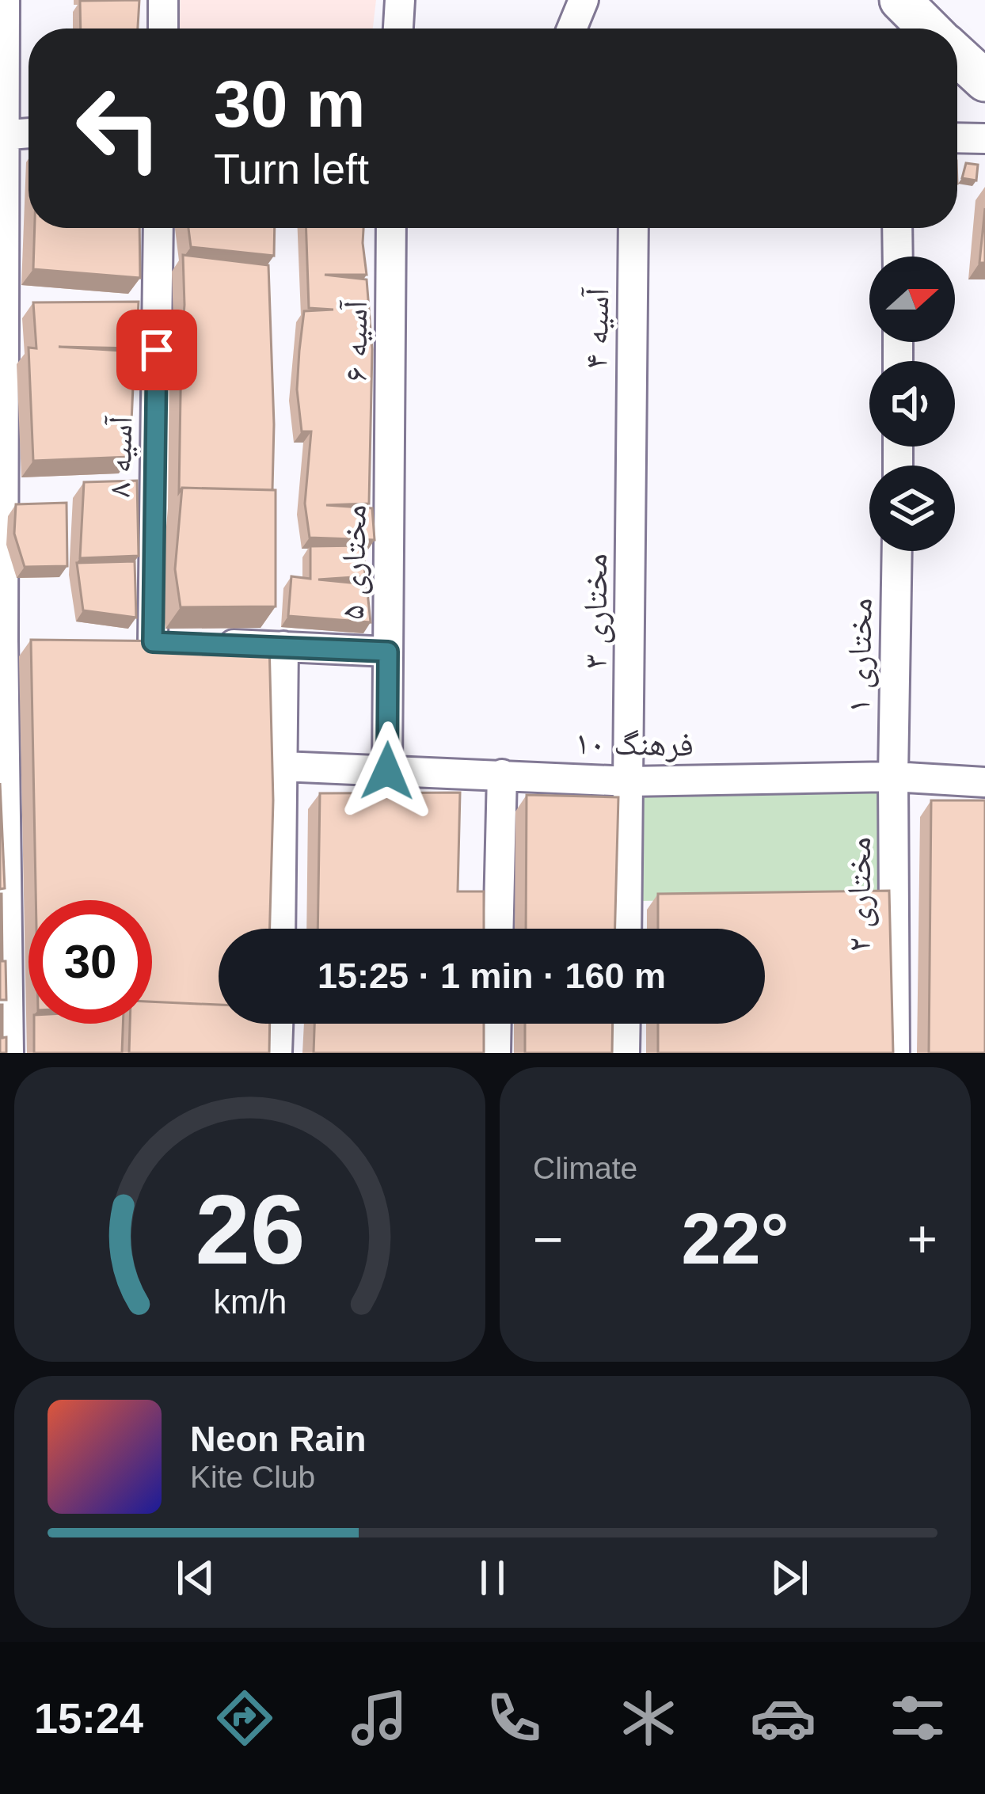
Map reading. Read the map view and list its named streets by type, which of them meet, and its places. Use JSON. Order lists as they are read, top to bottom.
{
  "streets": {
    "street": [
      "آسیه ۴",
      "آسیه ۶",
      "آسیه ۸",
      "مختاری ۵",
      "مختاری ۳",
      "مختاری ۱",
      "فرهنگ ۱۰",
      "مختاری ۲"
    ]
  },
  "crossings": [
    ["آسیه ۴", "مختاری ۳"],
    ["آسیه ۶", "مختاری ۵"],
    ["مختاری ۵", "فرهنگ ۱۰"],
    ["مختاری ۳", "فرهنگ ۱۰"],
    ["مختاری ۱", "فرهنگ ۱۰"],
    ["مختاری ۱", "مختاری ۲"],
    ["فرهنگ ۱۰", "مختاری ۲"]
  ],
  "north": "right",
  "page": {
    "turn": ["30 m", "Turn left"],
    "limit": "30",
    "trip": "15:25 · 1 min · 160 m",
    "tile": "Climate",
    "heat": ["−", "22°", "+"],
    "song": ["Neon Rain", "Kite Club"],
    "tabs": "15:24",
    "gauge": ["26", "km/h"]
  }
}
